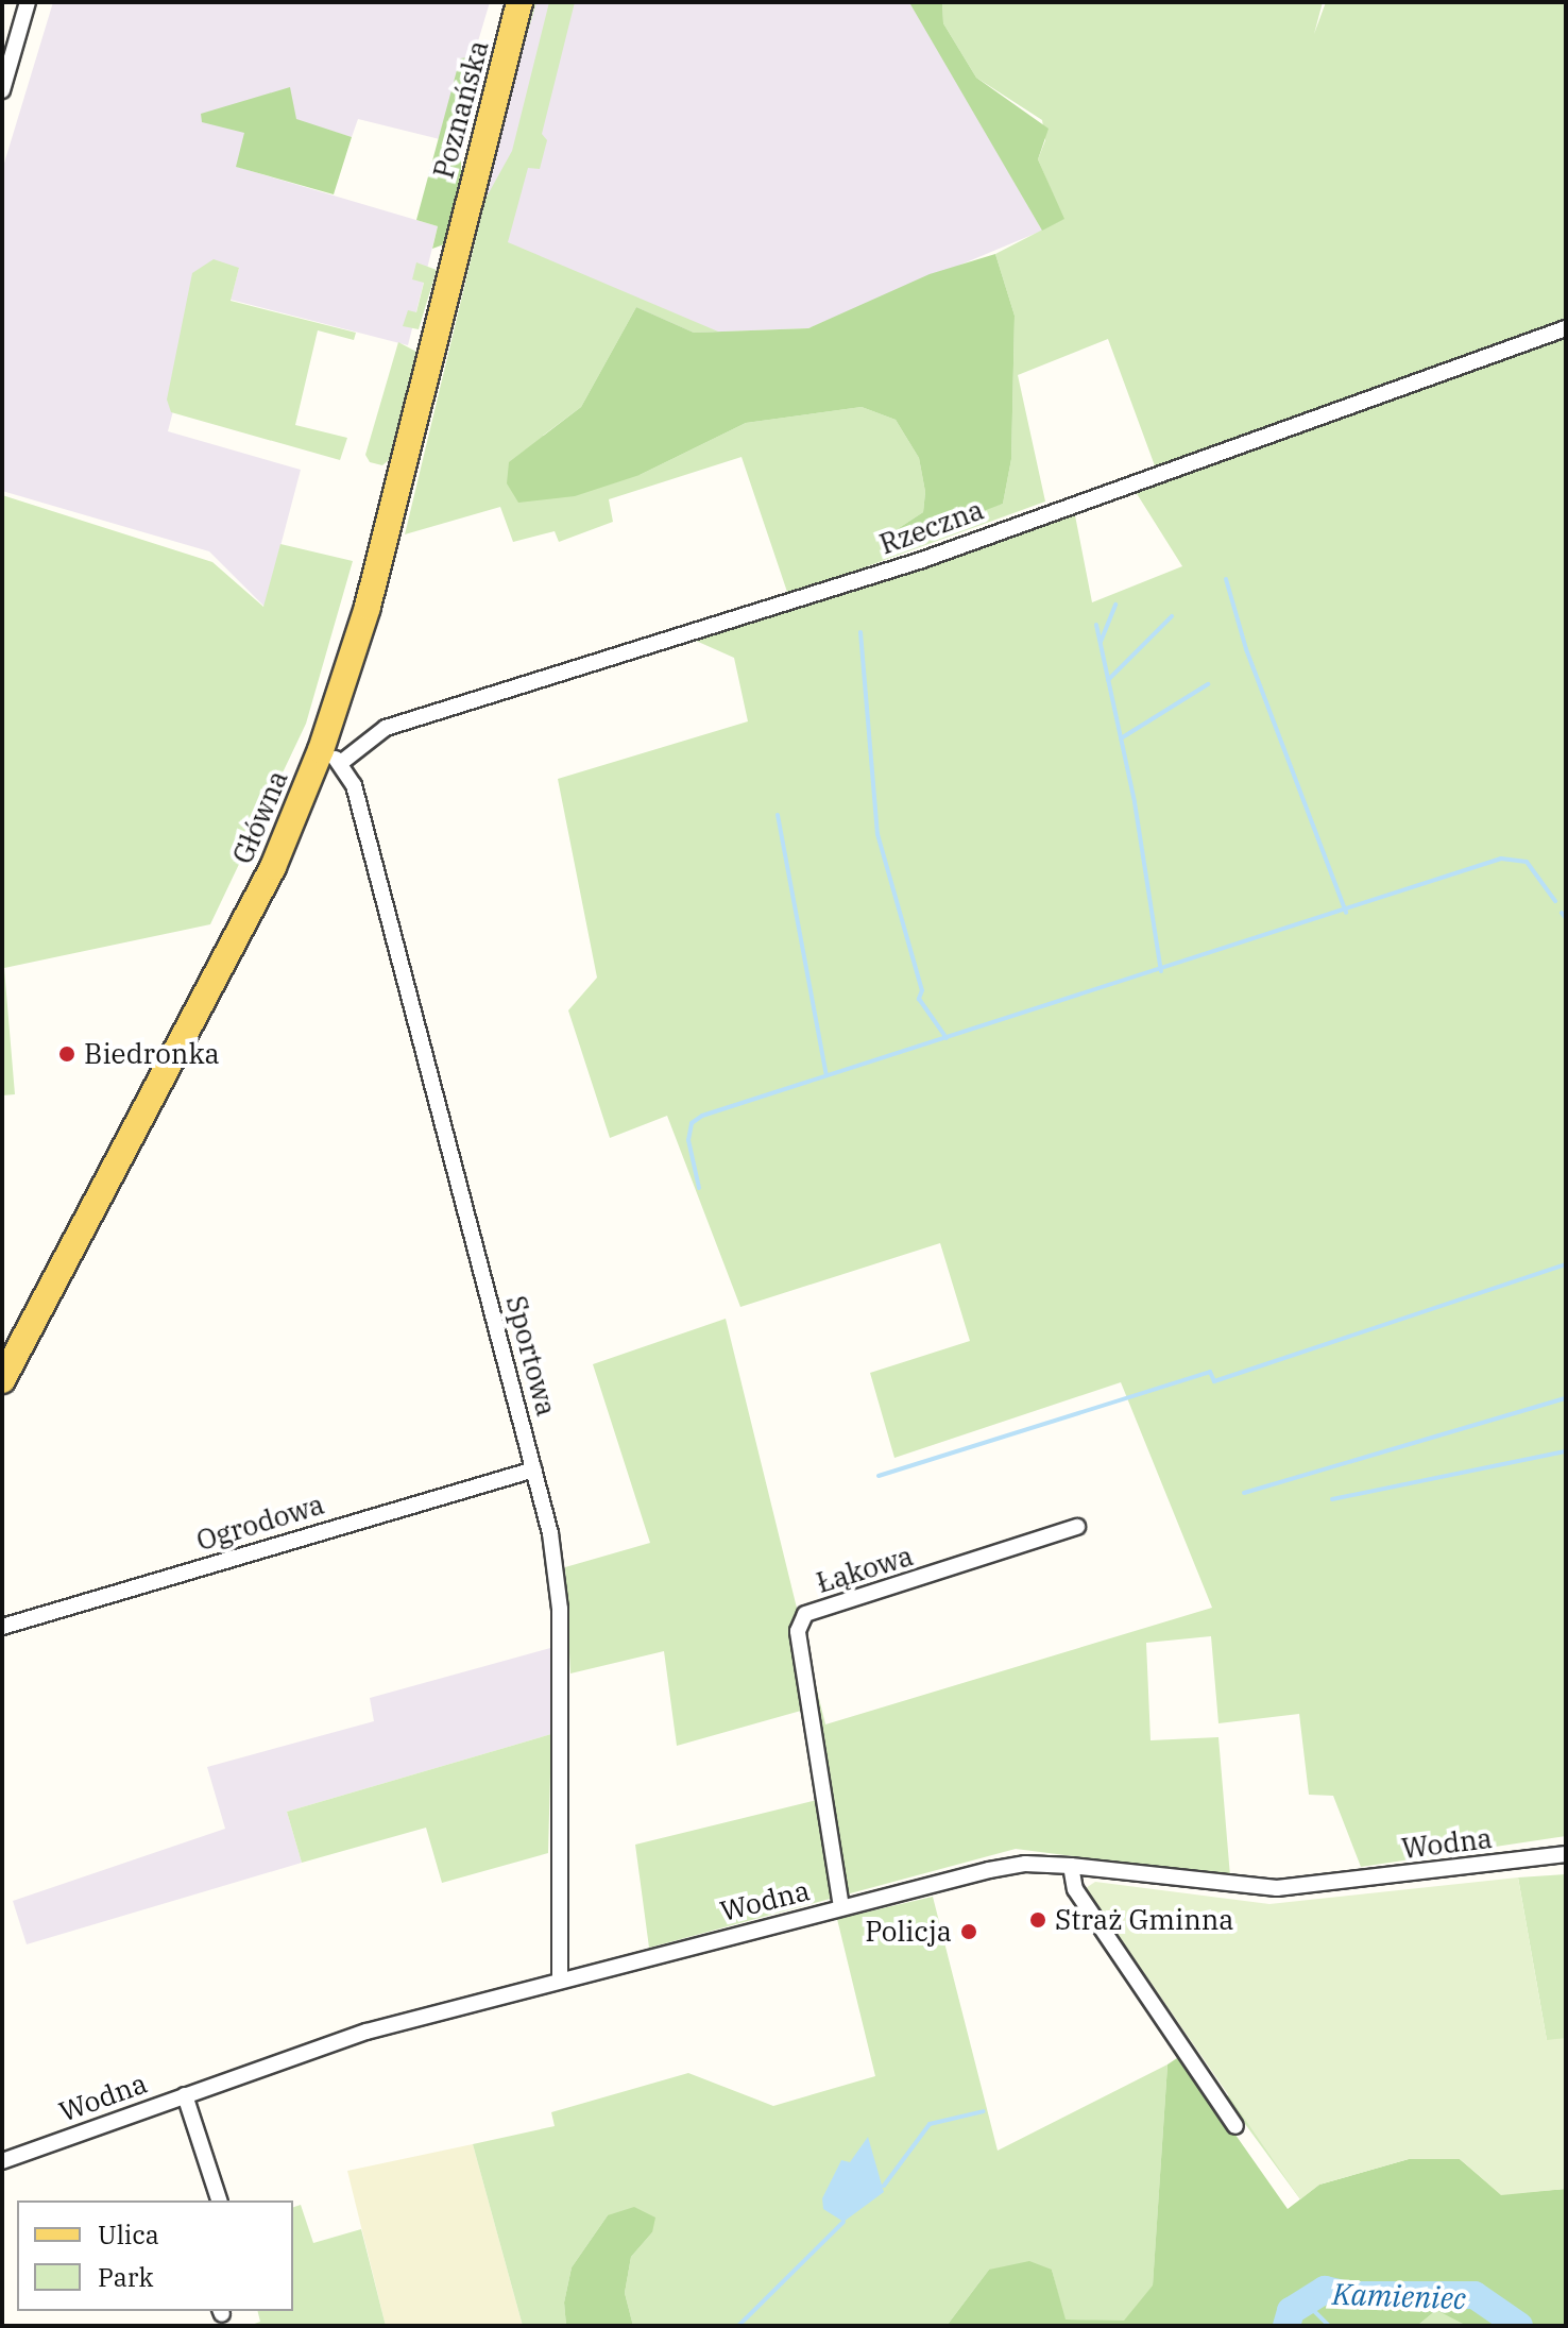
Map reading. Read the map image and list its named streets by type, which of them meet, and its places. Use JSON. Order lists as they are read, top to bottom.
{
  "streets": {
    "main road": ["Poznańska", "Główna"],
    "street": [
      "Rzeczna",
      "Sportowa",
      "Ogrodowa",
      "Łąkowa",
      "Wodna"
    ]
  },
  "crossings": [
    ["Poznańska", "Główna"],
    ["Rzeczna", "Główna"],
    ["Rzeczna", "Sportowa"],
    ["Główna", "Sportowa"],
    ["Sportowa", "Ogrodowa"],
    ["Sportowa", "Wodna"],
    ["Łąkowa", "Wodna"]
  ],
  "water": ["Kamieniec"],
  "places": ["Biedronka", "Straż Gminna", "Policja"],
  "legend": ["Ulica", "Park"]
}
